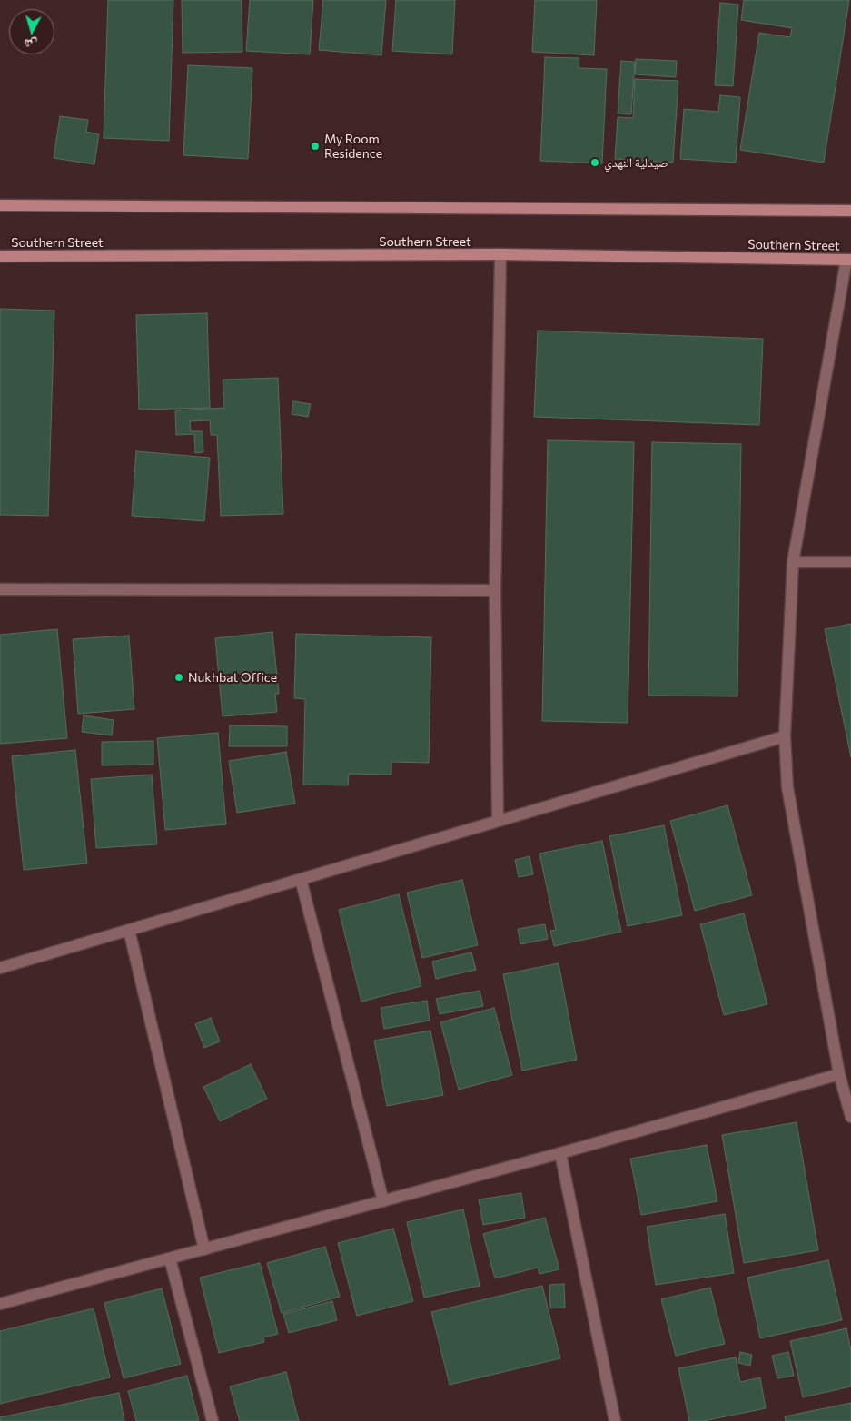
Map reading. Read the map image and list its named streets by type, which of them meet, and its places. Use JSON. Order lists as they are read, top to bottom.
{
  "streets": {
    "main road": ["Southern Street"]
  },
  "places": ["My Room Residence", "صيدلية النهدي", "Nukhbat Office"],
  "north": "bottom"
}
